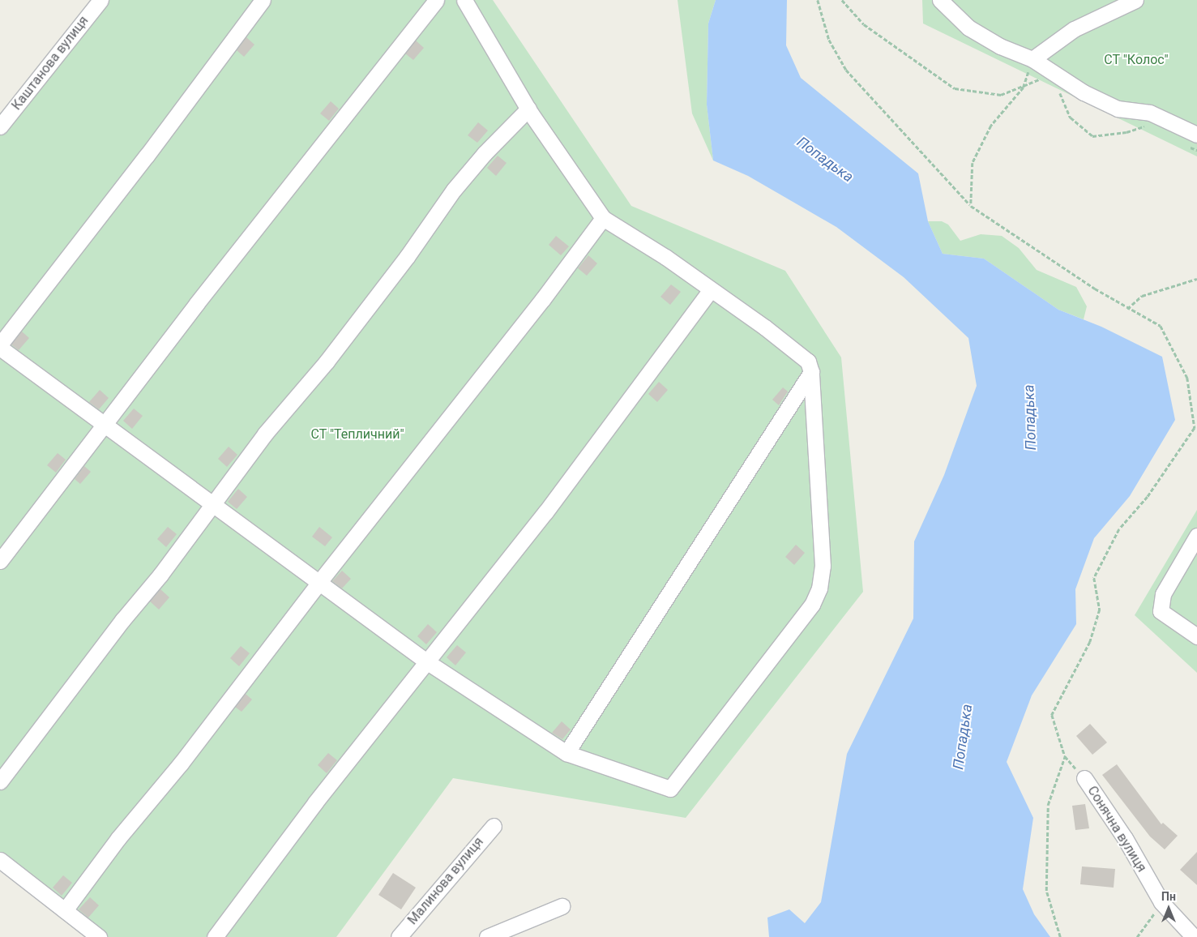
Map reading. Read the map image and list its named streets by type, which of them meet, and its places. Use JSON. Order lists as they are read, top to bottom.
{
  "streets": {
    "street": ["Каштанова вулиця", "Сонячна вулиця", "Малинова вулиця"]
  },
  "water": ["Попадька"],
  "parks": ["СТ \"Колос\"", "СТ \"Тепличний\""],
  "north": "top"
}
